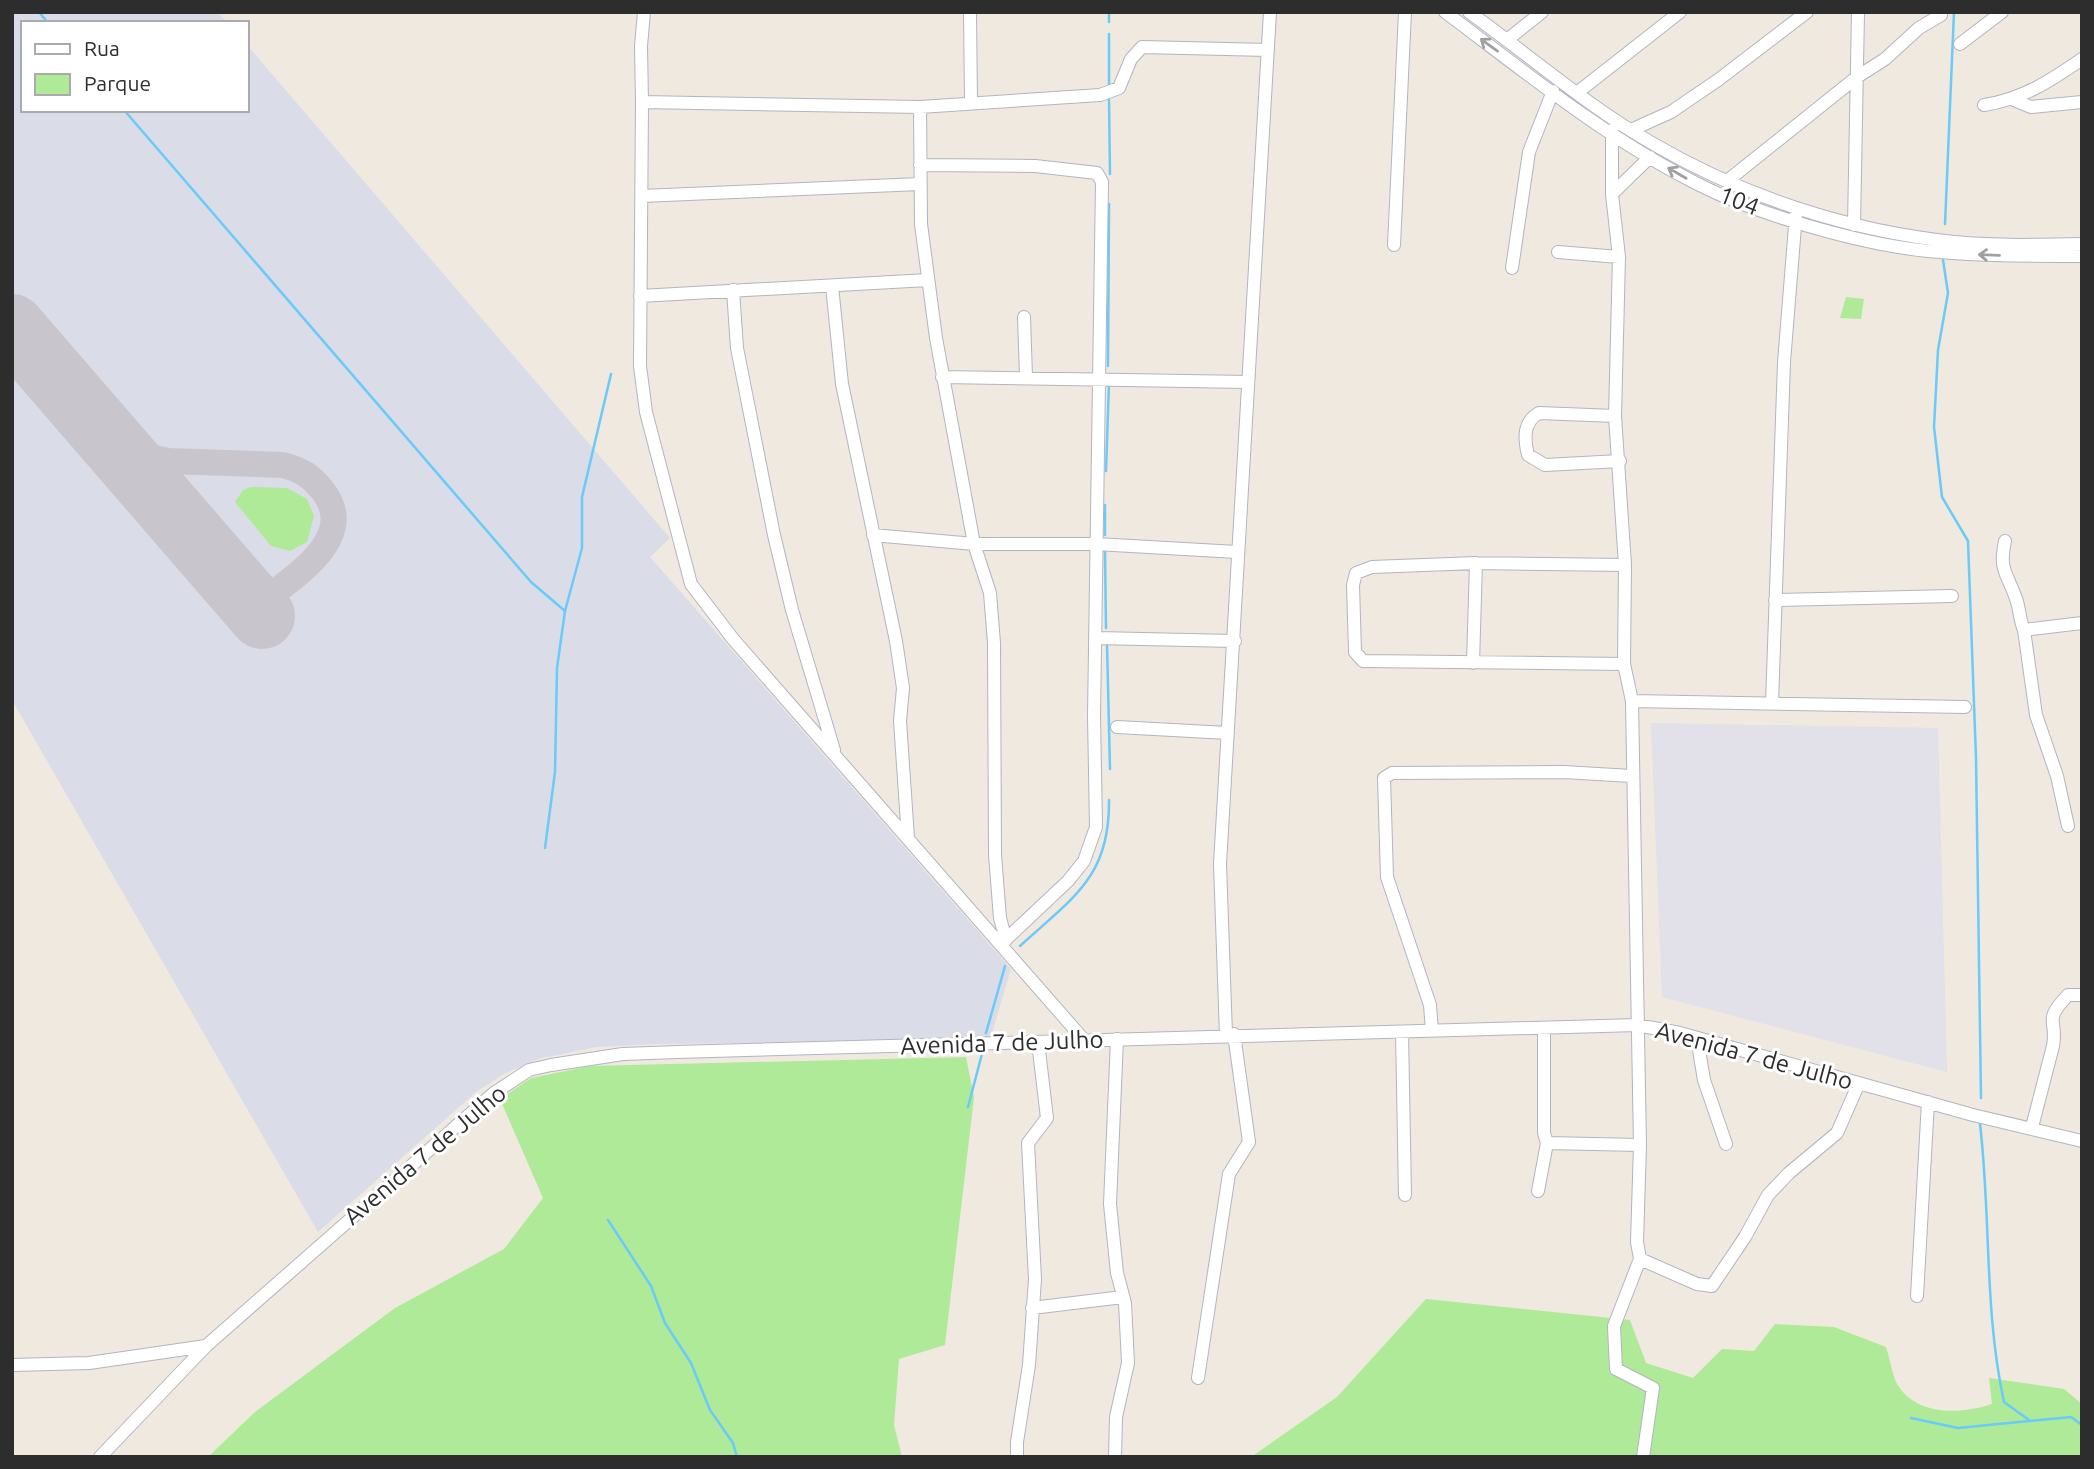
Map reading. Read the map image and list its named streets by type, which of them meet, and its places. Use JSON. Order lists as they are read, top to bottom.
{
  "streets": {
    "street": ["104", "Avenida 7 de Julho"]
  },
  "legend": ["Rua", "Parque"]
}
